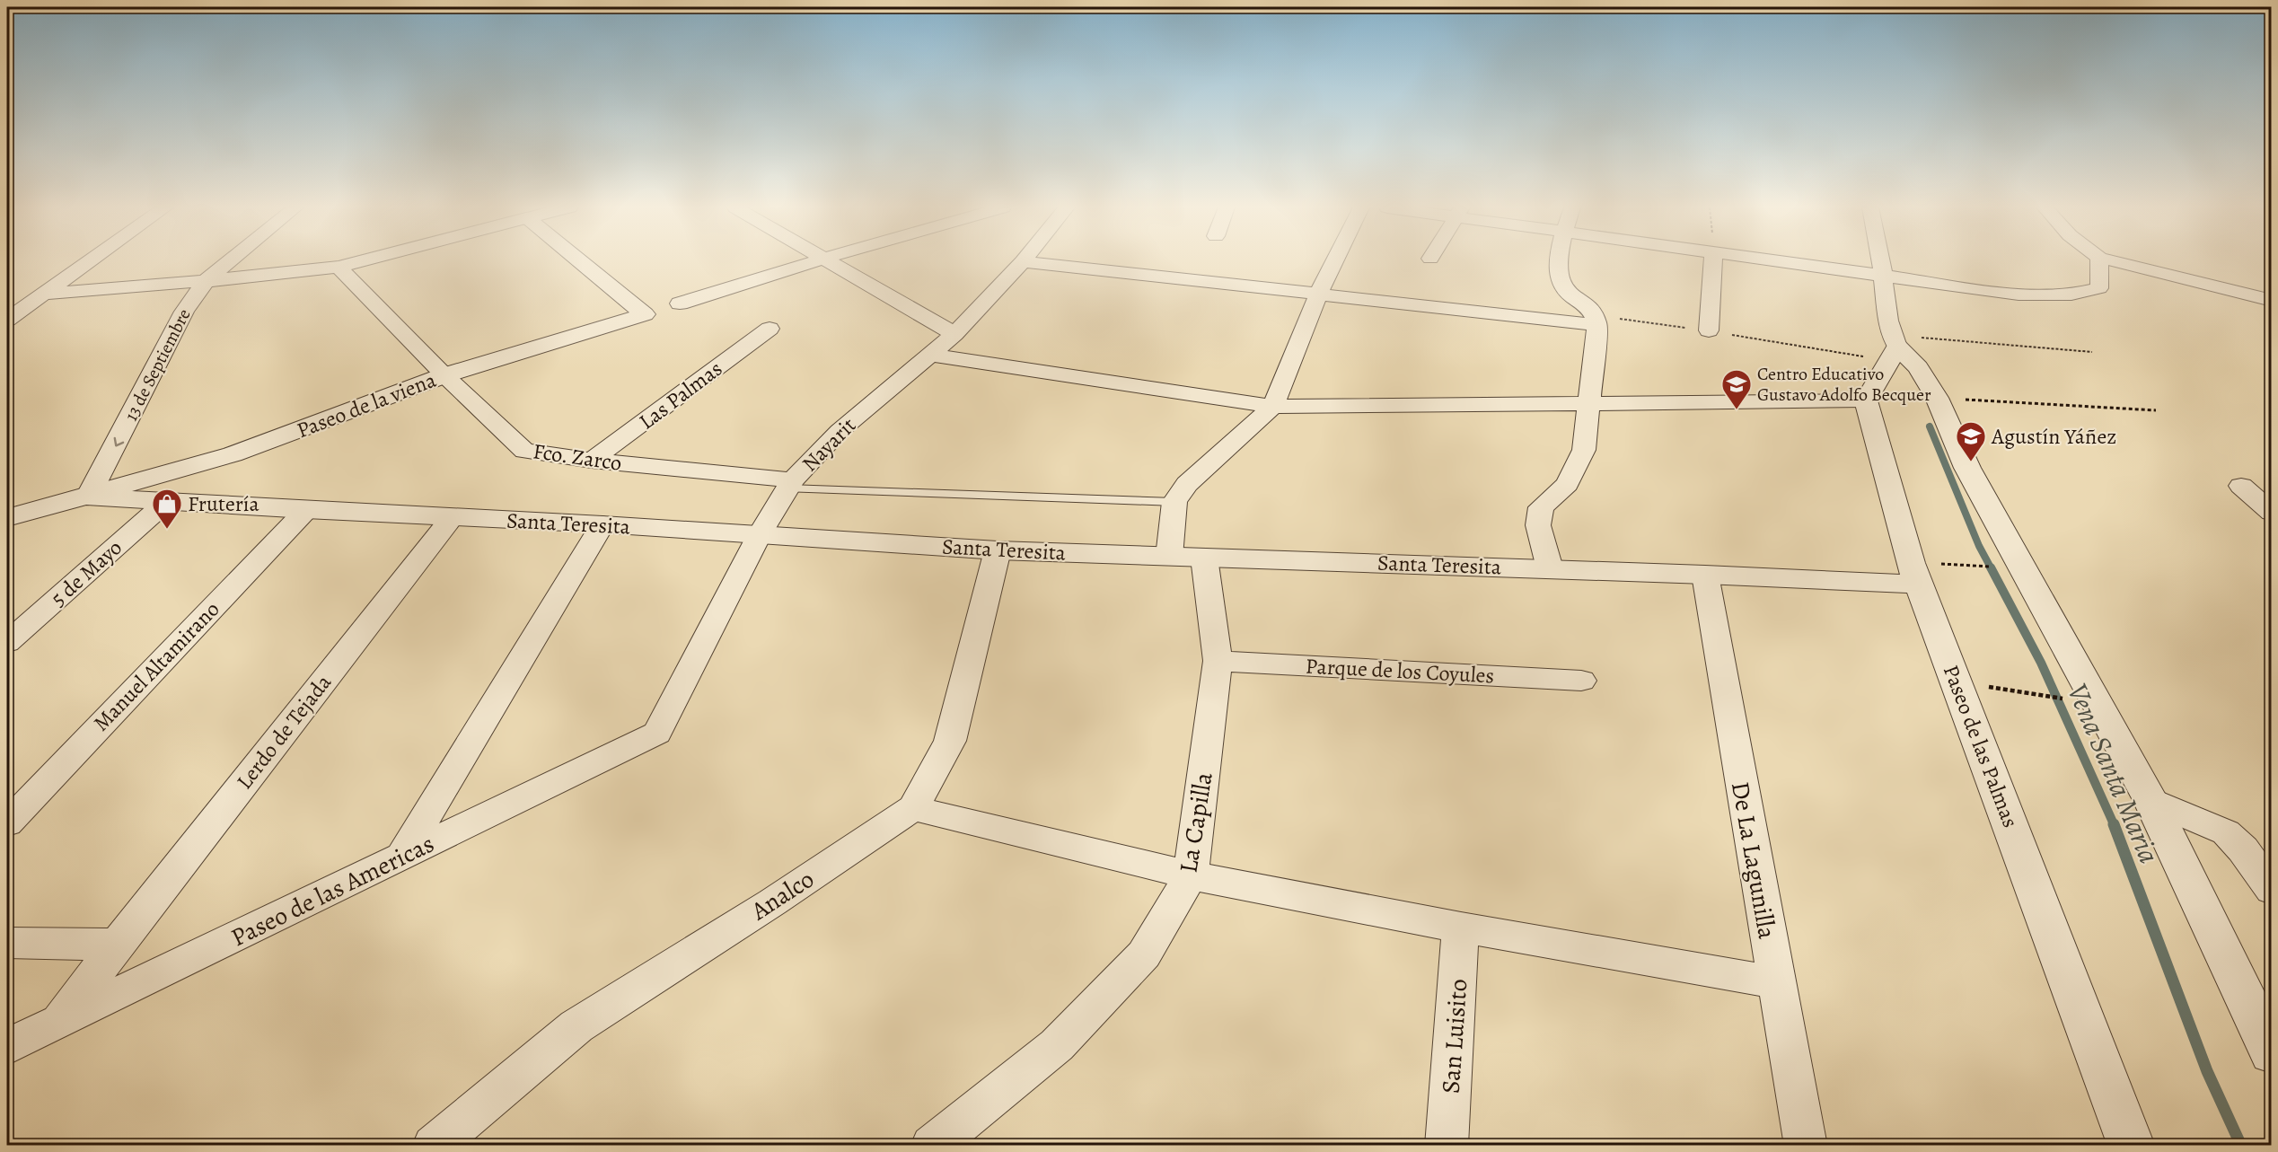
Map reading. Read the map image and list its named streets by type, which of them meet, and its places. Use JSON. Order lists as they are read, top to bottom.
{
  "streets": {
    "street": [
      "13 de Septiembre",
      "Las Palmas",
      "Paseo de la viena",
      "Nayarit",
      "Fco. Zarco",
      "Santa Teresita",
      "5 de Mayo",
      "Manuel Altamirano",
      "Parque de los Coyules",
      "Lerdo de Tejada",
      "Paseo de las Palmas",
      "La Capilla",
      "De La Lagunilla",
      "Paseo de las Americas",
      "Analco",
      "San Luisito"
    ]
  },
  "crossings": [
    ["13 de Septiembre", "Paseo de la viena"],
    ["13 de Septiembre", "Santa Teresita"],
    ["Las Palmas", "Fco. Zarco"],
    ["Paseo de la viena", "Fco. Zarco"],
    ["Paseo de la viena", "Santa Teresita"],
    ["Nayarit", "Fco. Zarco"],
    ["Nayarit", "Santa Teresita"],
    ["Nayarit", "Paseo de las Americas"],
    ["Santa Teresita", "5 de Mayo"],
    ["Santa Teresita", "Manuel Altamirano"],
    ["Santa Teresita", "Lerdo de Tejada"],
    ["Santa Teresita", "Paseo de las Palmas"],
    ["Santa Teresita", "La Capilla"],
    ["Santa Teresita", "De La Lagunilla"],
    ["Santa Teresita", "Analco"],
    ["Parque de los Coyules", "La Capilla"],
    ["Lerdo de Tejada", "Paseo de las Americas"]
  ],
  "one_way": ["13 de Septiembre"],
  "water": ["Vena Santa Maria"],
  "places": {
    "school or university": ["Centro Educativo Gustavo Adolfo Becquer", "Agustín Yáñez"],
    "shop": ["Frutería"]
  }
}
